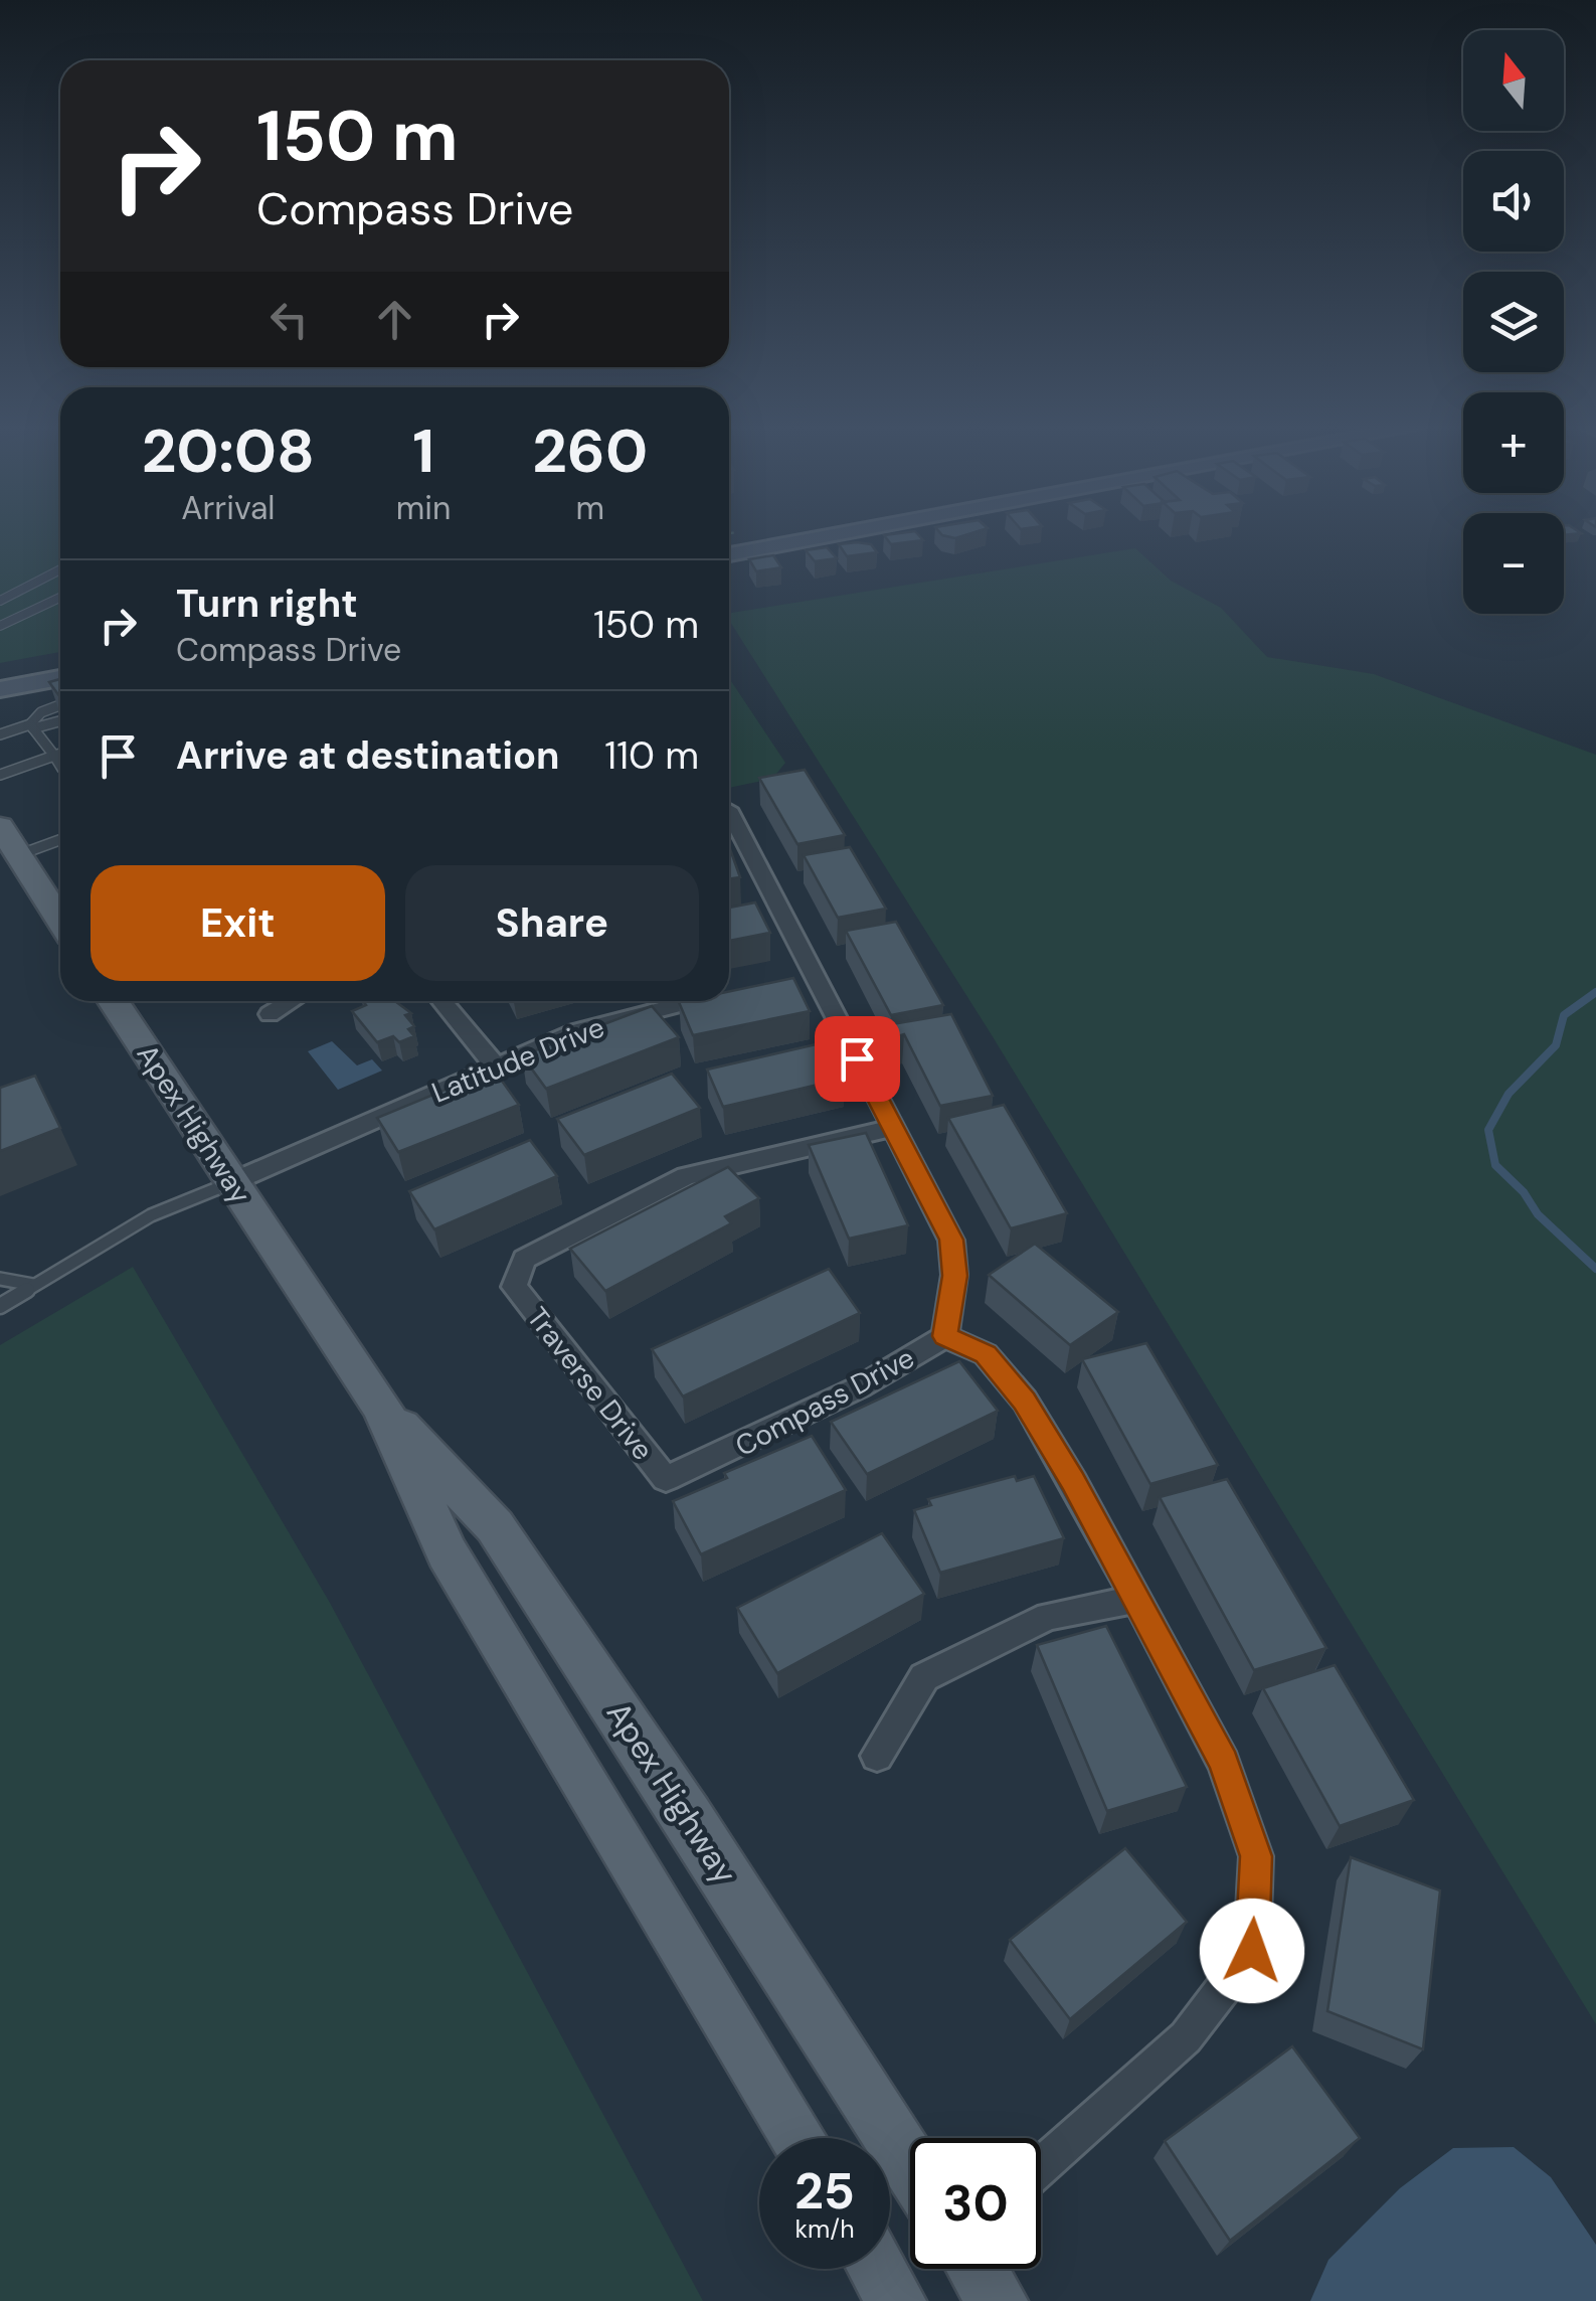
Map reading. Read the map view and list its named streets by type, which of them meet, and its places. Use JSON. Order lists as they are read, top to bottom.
{
  "streets": {
    "main road": ["Apex Highway"],
    "street": ["Latitude Drive", "Traverse Drive", "Compass Drive"]
  },
  "crossings": [
    ["Latitude Drive", "Apex Highway"],
    ["Traverse Drive", "Compass Drive"]
  ],
  "north": "top",
  "page": {
    "map_buttons": ["+", "−"],
    "turn": ["150 m", "Compass Drive"],
    "eta": [
      "20:08",
      "Arrival",
      "1",
      "min",
      "260",
      "m"
    ],
    "list": [
      {
        "name": "Turn right",
        "note": "Compass Drive",
        "value": "150 m"
      },
      {
        "name": "Arrive at destination",
        "value": "110 m"
      }
    ],
    "buttons": ["Exit", "Share"],
    "speed": "25 km/h",
    "limit": "30"
  }
}
